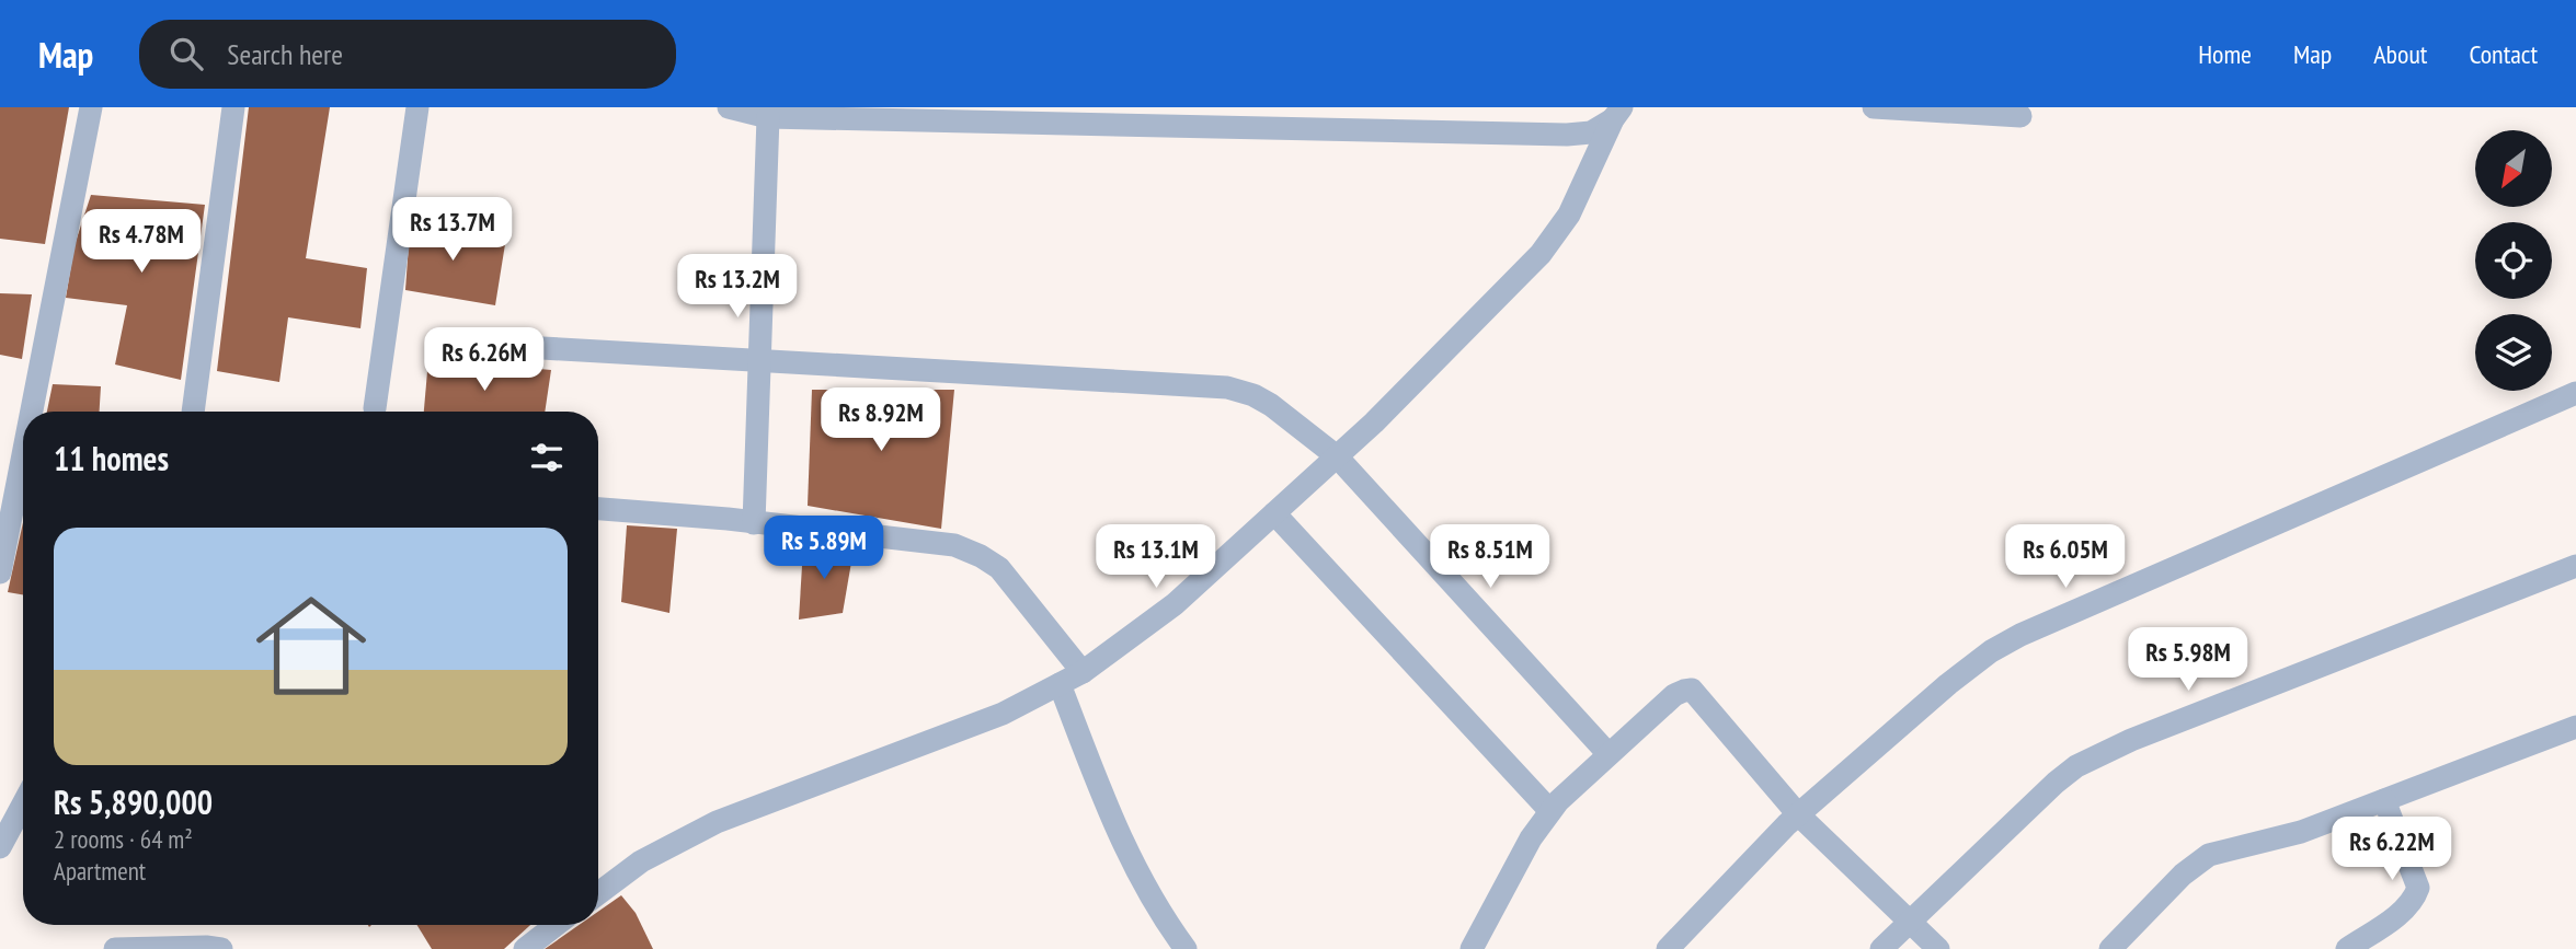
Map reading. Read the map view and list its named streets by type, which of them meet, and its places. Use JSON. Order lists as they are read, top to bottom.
{
  "north": "bottom left",
  "page": {
    "header": "Map",
    "search": "Search here",
    "nav": [
      "Home",
      "Map",
      "About",
      "Contact"
    ],
    "price": [
      "Rs 13.7M",
      "Rs 4.78M",
      "Rs 13.2M",
      "Rs 6.26M",
      "Rs 8.92M",
      "Rs 5.89M",
      "Rs 13.1M",
      "Rs 8.51M",
      "Rs 6.05M",
      "Rs 5.98M",
      "Rs 6.22M"
    ],
    "heading": "11 homes",
    "list": [
      {
        "name": "Rs 5,890,000",
        "note": "2 rooms · 64 m² · Apartment"
      }
    ]
  }
}
